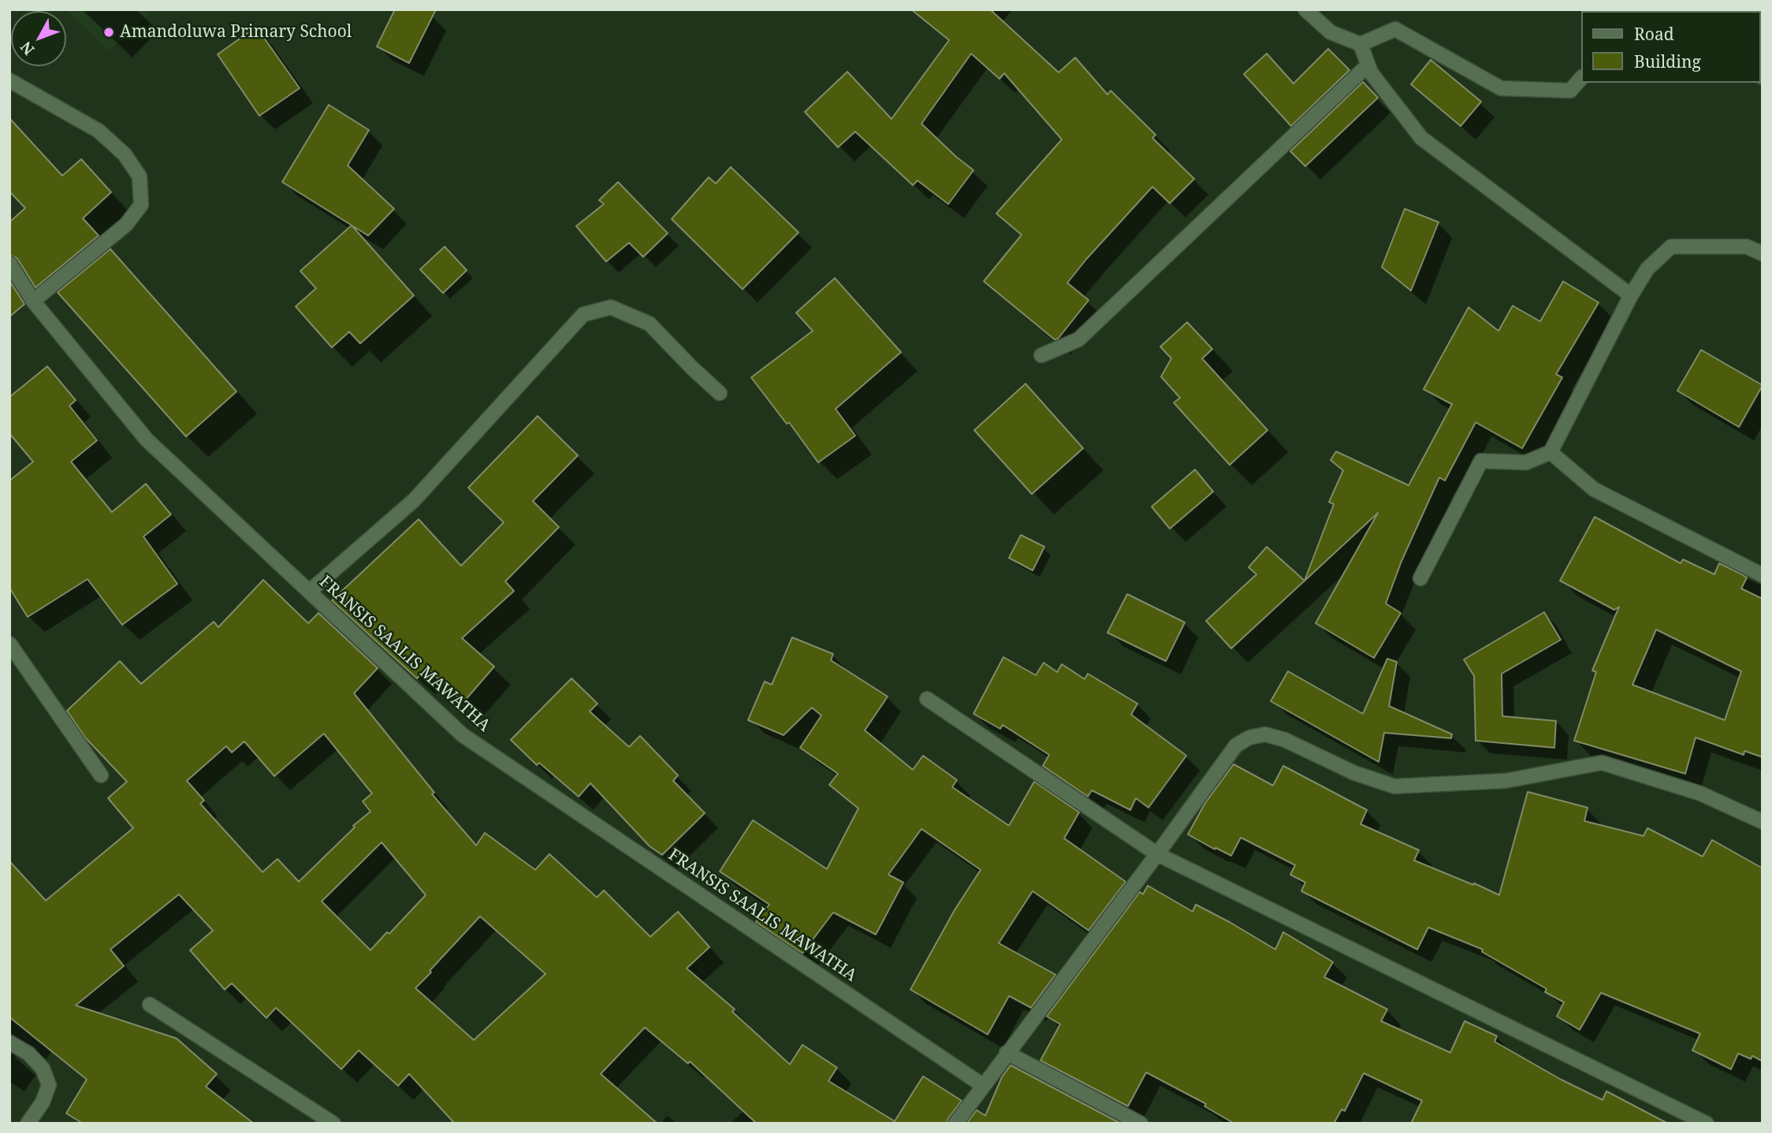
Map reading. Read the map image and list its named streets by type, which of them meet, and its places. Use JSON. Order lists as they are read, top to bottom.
{
  "streets": {
    "street": ["FRANSIS SAALIS MAWATHA"]
  },
  "places": ["Amandoluwa Primary School"],
  "legend": ["Road", "Building"],
  "north": "bottom left"
}
